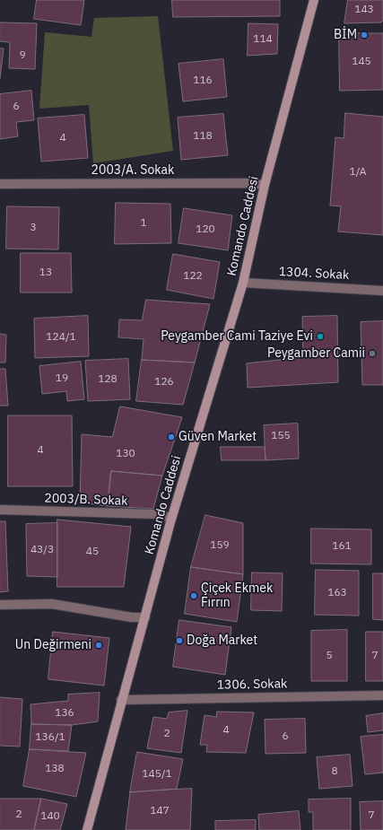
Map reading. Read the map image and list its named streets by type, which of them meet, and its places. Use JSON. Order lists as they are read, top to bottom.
{
  "streets": {
    "main road": ["Komando Caddesi"],
    "street": [
      "2003/A. Sokak",
      "1304. Sokak",
      "2003/B. Sokak",
      "1306. Sokak"
    ]
  },
  "crossings": [
    ["2003/A. Sokak", "Komando Caddesi"],
    ["Komando Caddesi", "1304. Sokak"],
    ["Komando Caddesi", "2003/B. Sokak"],
    ["Komando Caddesi", "1306. Sokak"]
  ],
  "places": [
    "BİM",
    "Peygamber Cami Taziye Evi",
    "Peygamber Camii",
    "Güven Market",
    "Çiçek Ekmek Fırrın",
    "Doğa Market",
    "Un Değirmeni"
  ],
  "house_numbers": [
    "143",
    "114",
    "9",
    "145",
    "116",
    "6",
    "118",
    "4",
    "1/A",
    "1",
    "3",
    "120",
    "13",
    "122",
    "124/1",
    "19",
    "128",
    "126",
    "155",
    "4",
    "130",
    "159",
    "161",
    "43/3",
    "45",
    "163",
    "5",
    "7",
    "136",
    "4",
    "2",
    "6",
    "136/1",
    "138",
    "8",
    "145/1",
    "147",
    "2",
    "7",
    "140"
  ]
}
